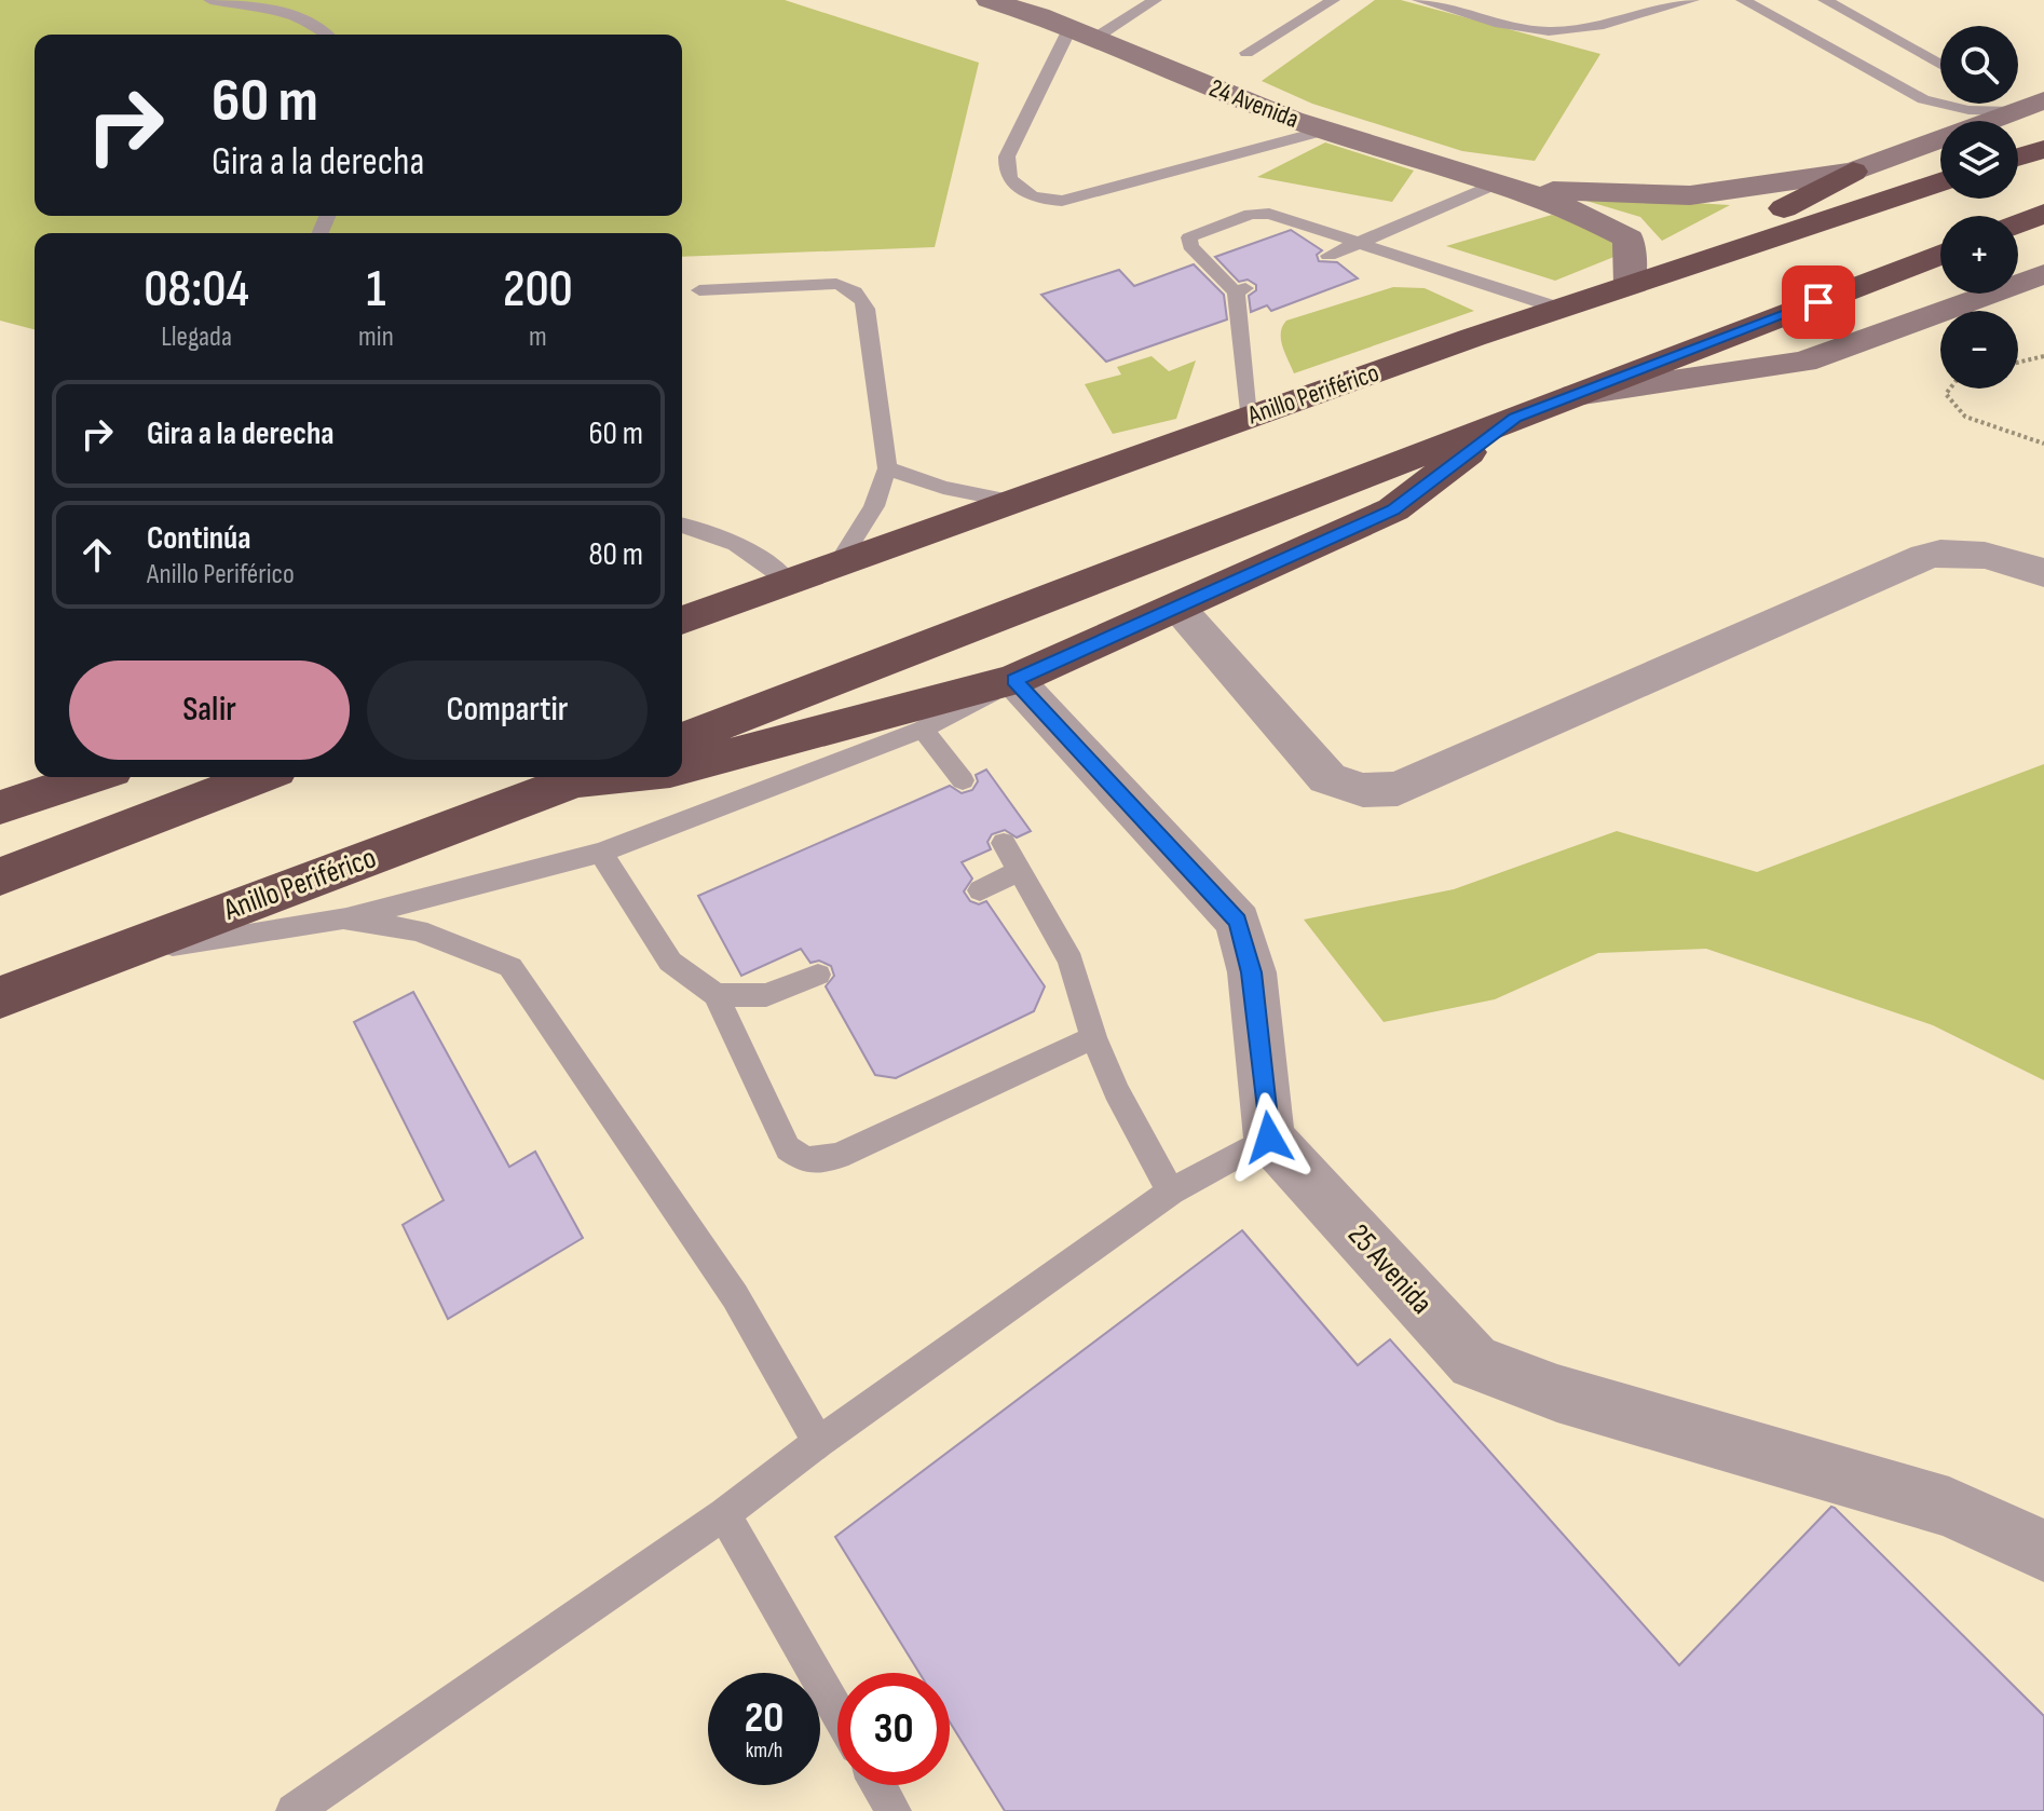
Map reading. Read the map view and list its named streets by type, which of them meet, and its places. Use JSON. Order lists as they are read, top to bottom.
{
  "streets": {
    "highway": ["Anillo Periférico"],
    "street": ["24 Avenida", "25 Avenida"]
  },
  "crossings": [
    ["24 Avenida", "Anillo Periférico"]
  ],
  "page": {
    "map_buttons": ["+", "−"],
    "turn": ["60 m", "Gira a la derecha"],
    "eta": [
      "08:04",
      "Llegada",
      "1",
      "min",
      "200",
      "m"
    ],
    "list": [
      {
        "name": "Gira a la derecha",
        "value": "60 m"
      },
      {
        "name": "Continúa",
        "note": "Anillo Periférico",
        "value": "80 m"
      }
    ],
    "buttons": ["Salir", "Compartir"],
    "speed": "20 km/h",
    "limit": "30"
  }
}
